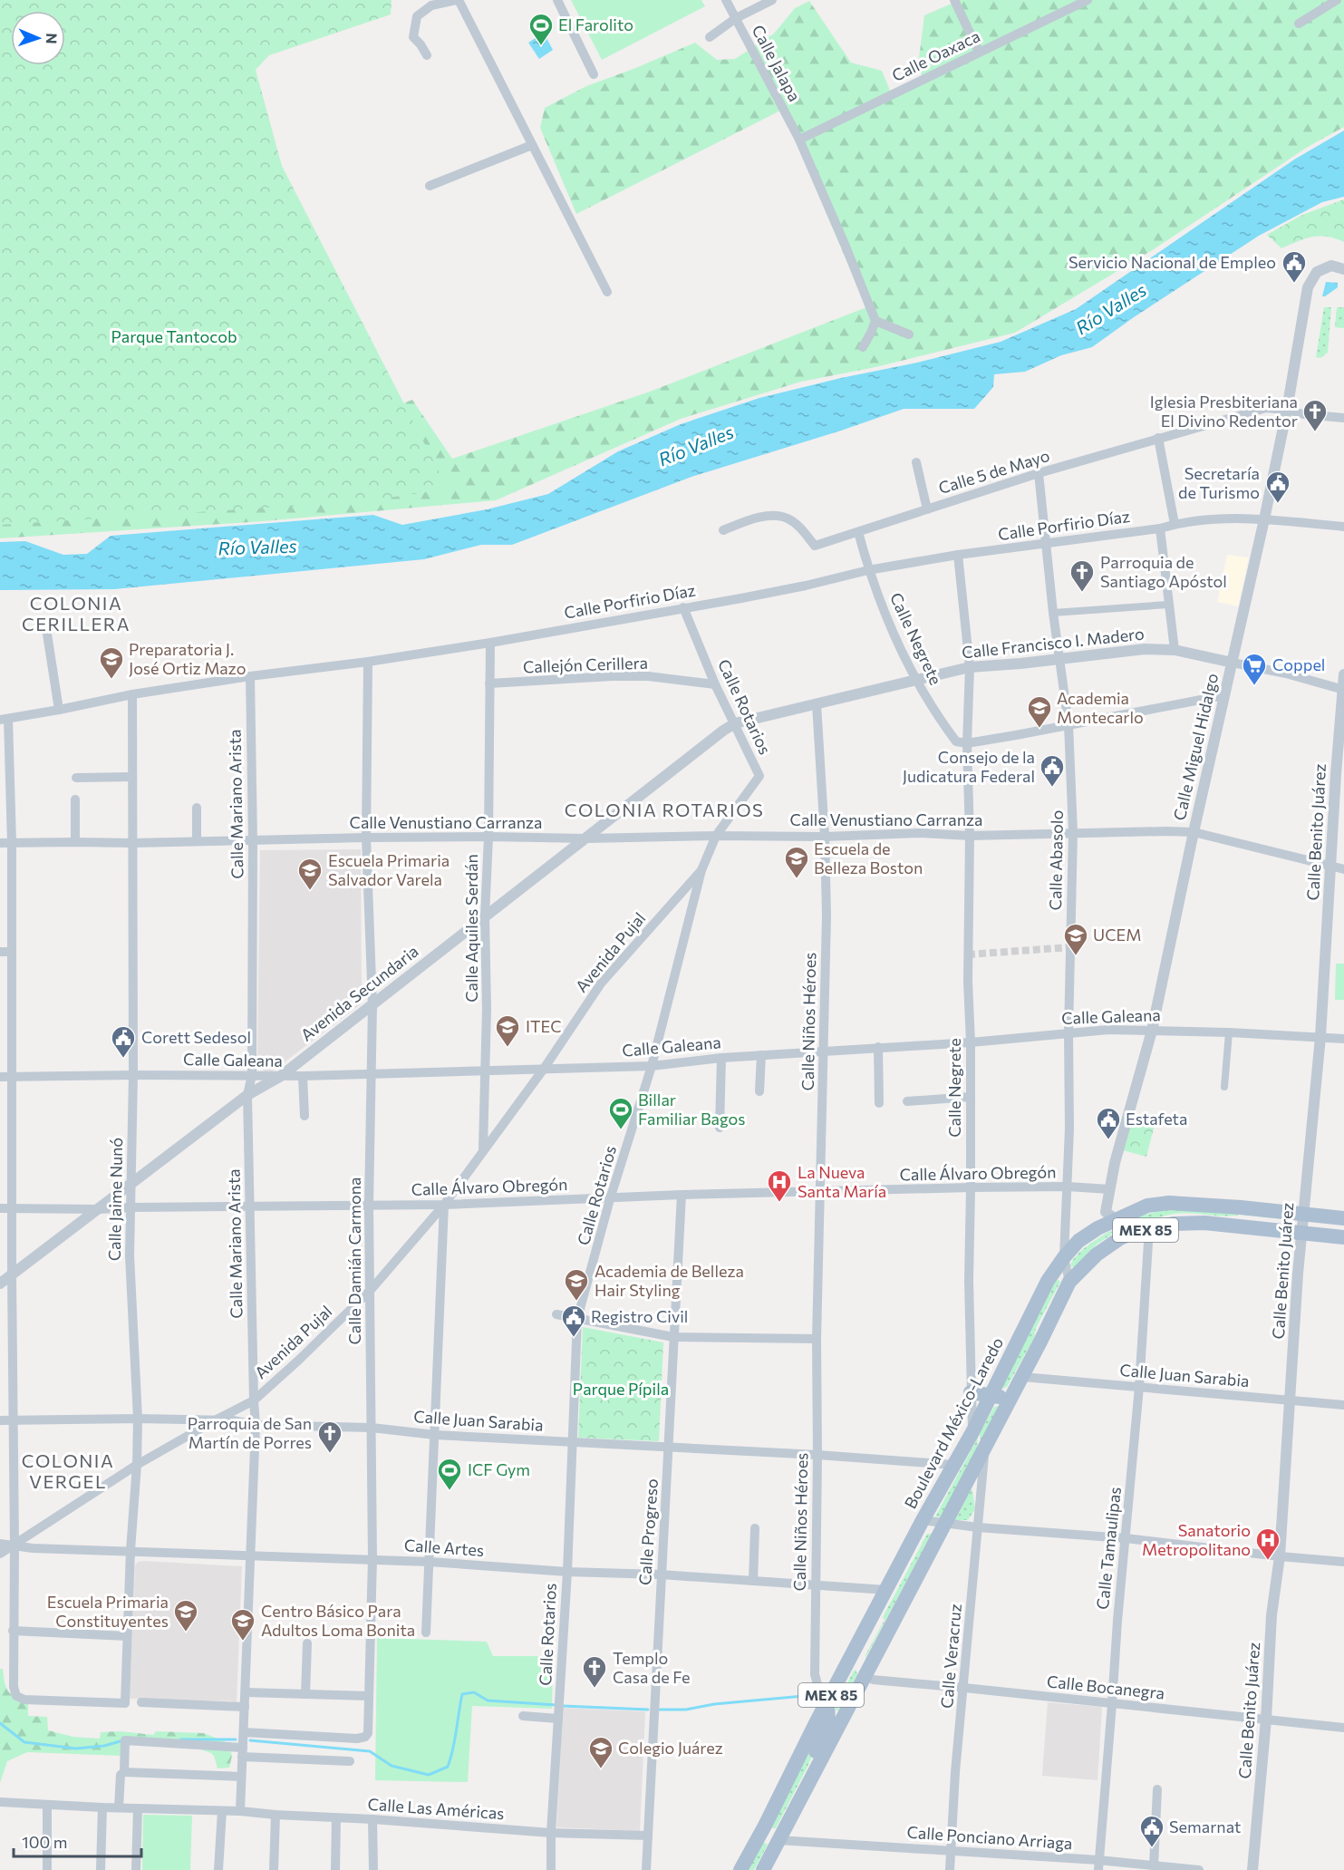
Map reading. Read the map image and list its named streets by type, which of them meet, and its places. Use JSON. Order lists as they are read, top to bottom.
{
  "streets": {
    "main road": ["MEX 85", "Boulevard México-Laredo"],
    "street": [
      "Calle Oaxaca",
      "Calle Jalapa",
      "Calle 5 de Mayo",
      "Calle Porfirio Díaz",
      "Calle Negrete",
      "Calle Francisco I. Madero",
      "Callejón Cerillera",
      "Calle Rotarios",
      "Calle Miguel Hidalgo",
      "Calle Mariano Arista",
      "Calle Venustiano Carranza",
      "Calle Benito Juárez",
      "Calle Abasolo",
      "Calle Aquiles Serdán",
      "Avenida Pujal",
      "Avenida Secundaria",
      "Calle Galeana",
      "Calle Niños Héroes",
      "Calle Álvaro Obregón",
      "Calle Jaime Nunó",
      "Calle Damián Carmona",
      "Calle Juan Sarabia",
      "Calle Progreso",
      "Calle Artes",
      "Calle Tamaulipas",
      "Calle Veracruz",
      "Calle Bocanegra",
      "Calle Las Américas",
      "Calle Ponciano Arriaga"
    ]
  },
  "crossings": [
    ["Calle Oaxaca", "Calle Jalapa"],
    ["Calle 5 de Mayo", "Calle Negrete"],
    ["Calle 5 de Mayo", "Calle Miguel Hidalgo"],
    ["Calle 5 de Mayo", "Calle Abasolo"],
    ["Calle Porfirio Díaz", "Calle Negrete"],
    ["Calle Porfirio Díaz", "Calle Rotarios"],
    ["Calle Porfirio Díaz", "Calle Miguel Hidalgo"],
    ["Calle Porfirio Díaz", "Calle Mariano Arista"],
    ["Calle Porfirio Díaz", "Calle Abasolo"],
    ["Calle Porfirio Díaz", "Calle Aquiles Serdán"],
    ["Calle Porfirio Díaz", "Calle Jaime Nunó"],
    ["Calle Porfirio Díaz", "Calle Damián Carmona"],
    ["Calle Negrete", "Calle Francisco I. Madero"],
    ["Calle Negrete", "Calle Venustiano Carranza"],
    ["Calle Negrete", "Calle Galeana"],
    ["Calle Negrete", "Calle Álvaro Obregón"],
    ["Calle Negrete", "Boulevard México-Laredo"],
    ["Calle Francisco I. Madero", "Calle Rotarios"],
    ["Calle Francisco I. Madero", "Calle Miguel Hidalgo"],
    ["Calle Francisco I. Madero", "Calle Benito Juárez"],
    ["Calle Francisco I. Madero", "Calle Abasolo"],
    ["Calle Francisco I. Madero", "Avenida Secundaria"],
    ["Calle Francisco I. Madero", "Calle Niños Héroes"],
    ["Callejón Cerillera", "Calle Rotarios"],
    ["Callejón Cerillera", "Calle Aquiles Serdán"],
    ["Calle Rotarios", "Calle Venustiano Carranza"],
    ["Calle Rotarios", "Avenida Pujal"],
    ["Calle Rotarios", "Avenida Secundaria"],
    ["Calle Rotarios", "Calle Galeana"],
    ["Calle Rotarios", "Calle Álvaro Obregón"],
    ["Calle Rotarios", "Calle Juan Sarabia"],
    ["Calle Rotarios", "Calle Artes"],
    ["Calle Rotarios", "Calle Las Américas"],
    ["Calle Miguel Hidalgo", "Calle Venustiano Carranza"],
    ["Calle Miguel Hidalgo", "Calle Galeana"],
    ["Calle Miguel Hidalgo", "Calle Álvaro Obregón"],
    ["Calle Miguel Hidalgo", "Boulevard México-Laredo"],
    ["Calle Mariano Arista", "Calle Venustiano Carranza"],
    ["Calle Mariano Arista", "Avenida Pujal"],
    ["Calle Mariano Arista", "Avenida Secundaria"],
    ["Calle Mariano Arista", "Calle Galeana"],
    ["Calle Mariano Arista", "Calle Álvaro Obregón"],
    ["Calle Mariano Arista", "Calle Damián Carmona"],
    ["Calle Mariano Arista", "Calle Juan Sarabia"],
    ["Calle Mariano Arista", "Calle Artes"],
    ["Calle Mariano Arista", "Calle Las Américas"],
    ["Calle Venustiano Carranza", "Calle Benito Juárez"],
    ["Calle Venustiano Carranza", "Calle Abasolo"],
    ["Calle Venustiano Carranza", "Calle Aquiles Serdán"],
    ["Calle Venustiano Carranza", "Avenida Secundaria"],
    ["Calle Venustiano Carranza", "Calle Niños Héroes"],
    ["Calle Venustiano Carranza", "Calle Jaime Nunó"],
    ["Calle Venustiano Carranza", "Calle Damián Carmona"],
    ["Calle Benito Juárez", "Calle Galeana"],
    ["Calle Benito Juárez", "MEX 85"],
    ["Calle Benito Juárez", "Calle Juan Sarabia"],
    ["Calle Benito Juárez", "Boulevard México-Laredo"],
    ["Calle Benito Juárez", "Calle Bocanegra"],
    ["Calle Abasolo", "Calle Galeana"],
    ["Calle Abasolo", "Calle Álvaro Obregón"],
    ["Calle Abasolo", "MEX 85"],
    ["Calle Abasolo", "Boulevard México-Laredo"],
    ["Calle Aquiles Serdán", "Avenida Pujal"],
    ["Calle Aquiles Serdán", "Avenida Secundaria"],
    ["Calle Aquiles Serdán", "Calle Galeana"],
    ["Avenida Pujal", "Calle Galeana"],
    ["Avenida Pujal", "Calle Álvaro Obregón"],
    ["Avenida Pujal", "Calle Jaime Nunó"],
    ["Avenida Pujal", "Calle Damián Carmona"],
    ["Avenida Pujal", "Calle Juan Sarabia"],
    ["Avenida Pujal", "Calle Artes"],
    ["Avenida Secundaria", "Calle Galeana"],
    ["Avenida Secundaria", "Calle Álvaro Obregón"],
    ["Avenida Secundaria", "Calle Jaime Nunó"],
    ["Avenida Secundaria", "Calle Damián Carmona"],
    ["Calle Galeana", "Calle Niños Héroes"],
    ["Calle Galeana", "Calle Jaime Nunó"],
    ["Calle Galeana", "Calle Damián Carmona"],
    ["Calle Niños Héroes", "Calle Álvaro Obregón"],
    ["Calle Niños Héroes", "Calle Juan Sarabia"],
    ["Calle Niños Héroes", "Boulevard México-Laredo"],
    ["Calle Niños Héroes", "Calle Artes"],
    ["Calle Álvaro Obregón", "Calle Jaime Nunó"],
    ["Calle Álvaro Obregón", "Calle Damián Carmona"],
    ["Calle Álvaro Obregón", "Calle Progreso"],
    ["Calle Jaime Nunó", "Calle Juan Sarabia"],
    ["Calle Jaime Nunó", "Calle Artes"],
    ["MEX 85", "Calle Juan Sarabia"],
    ["MEX 85", "Calle Tamaulipas"],
    ["MEX 85", "Calle Veracruz"],
    ["MEX 85", "Calle Bocanegra"],
    ["MEX 85", "Calle Ponciano Arriaga"],
    ["Calle Damián Carmona", "Calle Juan Sarabia"],
    ["Calle Damián Carmona", "Calle Artes"],
    ["Calle Juan Sarabia", "Boulevard México-Laredo"],
    ["Calle Juan Sarabia", "Calle Progreso"],
    ["Calle Juan Sarabia", "Calle Tamaulipas"],
    ["Boulevard México-Laredo", "Calle Artes"],
    ["Calle Progreso", "Calle Artes"],
    ["Calle Progreso", "Calle Las Américas"],
    ["Calle Tamaulipas", "Calle Bocanegra"],
    ["Calle Tamaulipas", "Calle Ponciano Arriaga"],
    ["Calle Veracruz", "Calle Bocanegra"],
    ["Calle Veracruz", "Calle Ponciano Arriaga"]
  ],
  "districts": ["COLONIA CERILLERA", "COLONIA ROTARIOS", "COLONIA VERGEL"],
  "water": ["Río Valles"],
  "parks": ["Parque Tantocob", "Parque Pípila"],
  "places": {
    "sports": ["El Farolito", "Billar Familiar Bagos", "ICF Gym"],
    "public building": [
      "Servicio Nacional de Empleo",
      "Secretaría de Turismo",
      "Consejo de la Judicatura Federal",
      "Corett Sedesol",
      "Estafeta",
      "Registro Civil",
      "Semarnat"
    ],
    "church": [
      "Iglesia Presbiteriana El Divino Redentor",
      "Parroquia de Santiago Apóstol",
      "Parroquia de San Martín de Porres",
      "Templo Casa de Fe"
    ],
    "school or university": [
      "Preparatoria J. José Ortiz Mazo",
      "Academia Montecarlo",
      "Escuela de Belleza Boston",
      "Escuela Primaria Salvador Varela",
      "UCEM",
      "ITEC",
      "Academia de Belleza Hair Styling",
      "Escuela Primaria Constituyentes",
      "Centro Básico Para Adultos Loma Bonita",
      "Colegio Juárez"
    ],
    "supermarket": ["Coppel"],
    "hospital": ["La Nueva Santa María", "Sanatorio Metropolitano"]
  },
  "scale_bar": "100 m",
  "north": "right"
}
